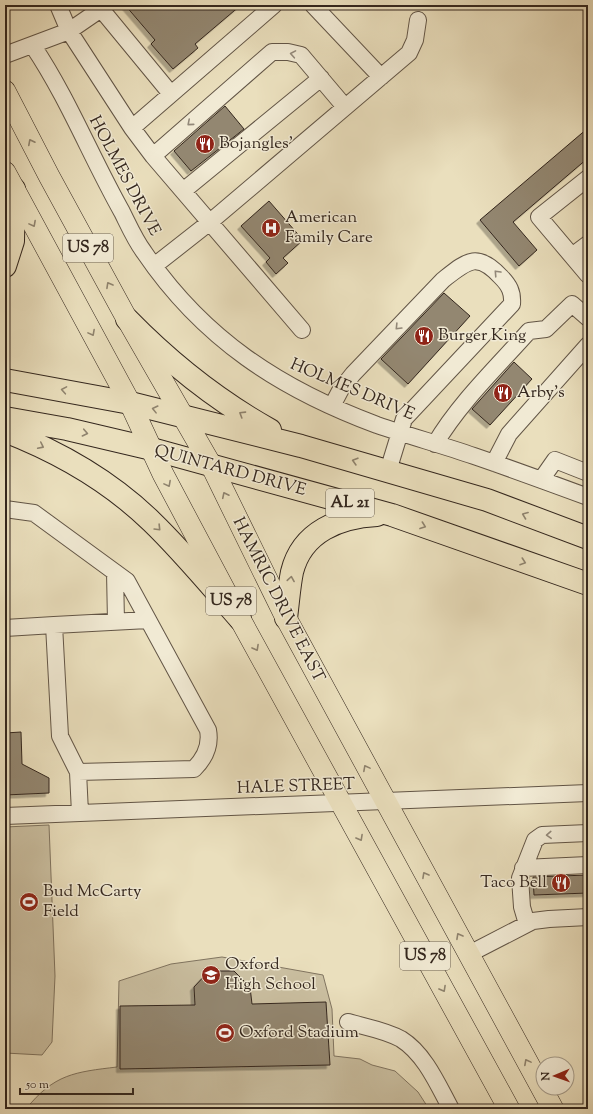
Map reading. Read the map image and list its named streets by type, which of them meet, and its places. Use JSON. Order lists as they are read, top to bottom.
{
  "streets": {
    "highway": ["QUINTARD DRIVE", "AL 21"],
    "main road": ["US 78", "HAMRIC DRIVE EAST"],
    "street": ["HOLMES DRIVE", "HALE STREET"]
  },
  "crossings": [
    ["US 78", "QUINTARD DRIVE"],
    ["US 78", "AL 21"],
    ["US 78", "HALE STREET"],
    ["QUINTARD DRIVE", "HAMRIC DRIVE EAST"],
    ["AL 21", "HAMRIC DRIVE EAST"],
    ["HAMRIC DRIVE EAST", "HALE STREET"]
  ],
  "places": {
    "restaurant": [
      "Bojangles'",
      "Burger King",
      "Arby's",
      "Taco Bell"
    ],
    "hospital": ["American Family Care"],
    "sports": ["Bud McCarty Field", "Oxford Stadium"],
    "school or university": ["Oxford High School"]
  },
  "scale_bar": "50 m",
  "north": "left"
}
